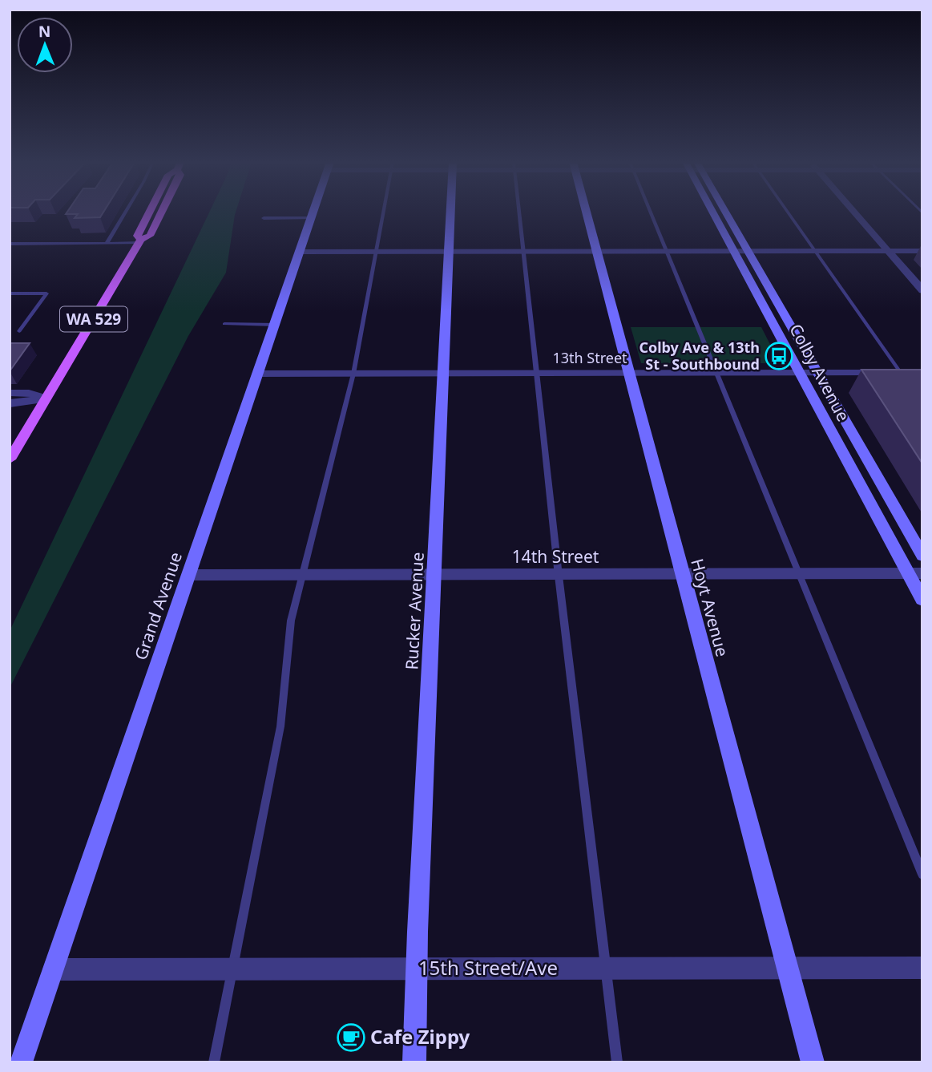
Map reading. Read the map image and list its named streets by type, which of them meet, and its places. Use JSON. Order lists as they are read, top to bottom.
{
  "streets": {
    "main road": ["WA 529"],
    "street": [
      "13th Street",
      "Colby Avenue",
      "14th Street",
      "Grand Avenue",
      "Hoyt Avenue",
      "Rucker Avenue",
      "15th Street/Ave"
    ]
  },
  "crossings": [
    ["13th Street", "Colby Avenue"],
    ["13th Street", "Grand Avenue"],
    ["13th Street", "Hoyt Avenue"],
    ["13th Street", "Rucker Avenue"],
    ["Colby Avenue", "14th Street"],
    ["14th Street", "Grand Avenue"],
    ["14th Street", "Hoyt Avenue"],
    ["14th Street", "Rucker Avenue"],
    ["Grand Avenue", "15th Street/Ave"],
    ["Hoyt Avenue", "15th Street/Ave"],
    ["Rucker Avenue", "15th Street/Ave"]
  ],
  "places": {
    "bus stop": ["Colby Ave & 13th St - Southbound"],
    "cafe": ["Cafe Zippy"]
  },
  "north": "top"
}
